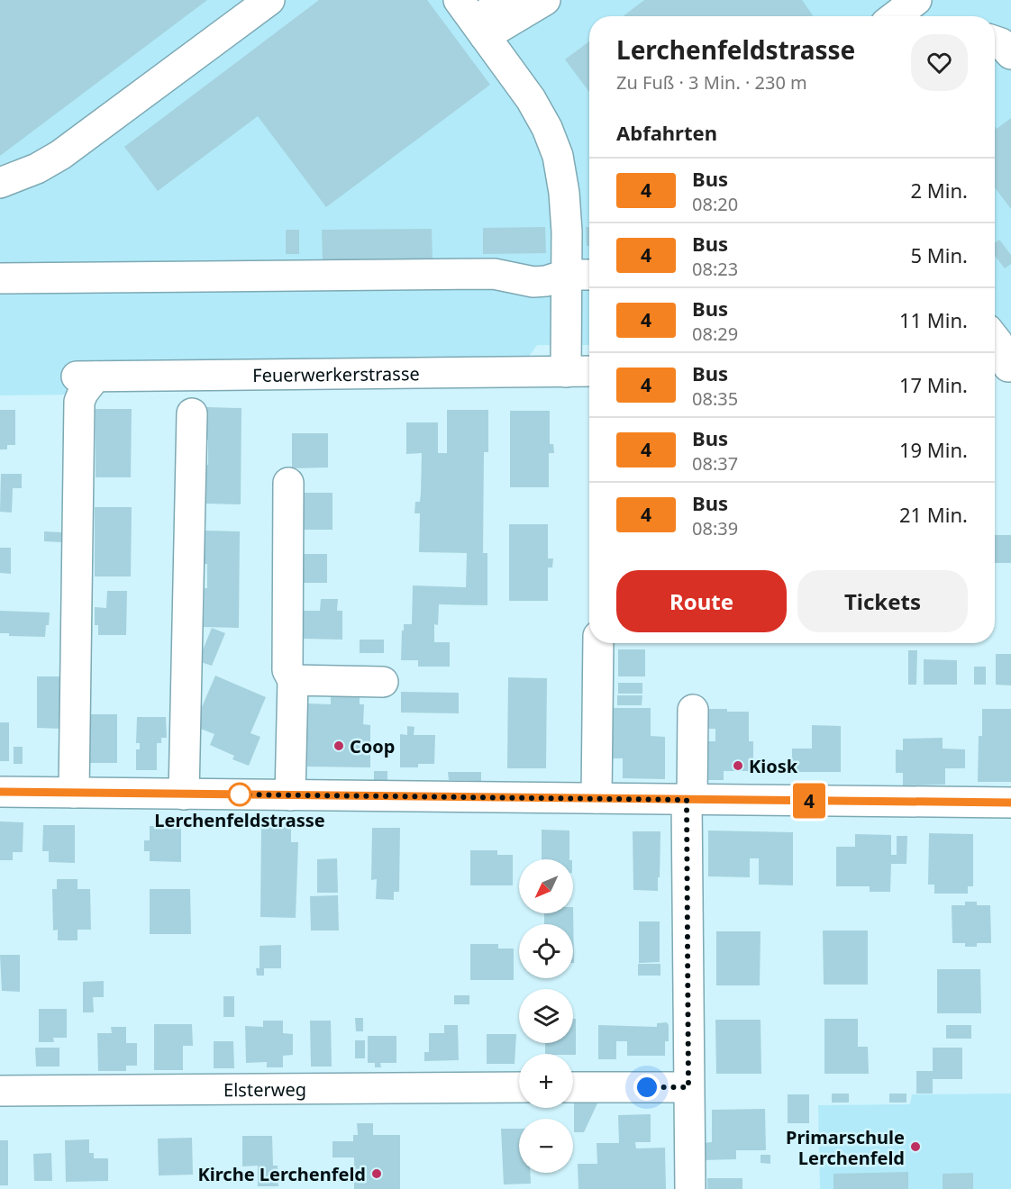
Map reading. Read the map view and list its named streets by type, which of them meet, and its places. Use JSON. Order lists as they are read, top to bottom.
{
  "streets": {
    "street": ["Feuerwerkerstrasse", "Elsterweg"]
  },
  "places": [
    "Coop",
    "Kiosk",
    "Lerchenfeldstrasse",
    "Primarschule Lerchenfeld",
    "Kirche Lerchenfeld"
  ],
  "lines": ["bus line 4"],
  "north": "bottom left",
  "page": {
    "on_map": "4",
    "heading": [
      ["Lerchenfeldstrasse", "Zu Fuß · 3 Min. · 230 m"],
      "Abfahrten"
    ],
    "list": [
      {
        "mark": "4",
        "name": "Bus",
        "note": "08:20",
        "value": "2 Min."
      },
      {
        "mark": "4",
        "name": "Bus",
        "note": "08:23",
        "value": "5 Min."
      },
      {
        "mark": "4",
        "name": "Bus",
        "note": "08:29",
        "value": "11 Min."
      },
      {
        "mark": "4",
        "name": "Bus",
        "note": "08:35",
        "value": "17 Min."
      },
      {
        "mark": "4",
        "name": "Bus",
        "note": "08:37",
        "value": "19 Min."
      },
      {
        "mark": "4",
        "name": "Bus",
        "note": "08:39",
        "value": "21 Min."
      }
    ],
    "buttons": ["Route", "Tickets"],
    "map_buttons": ["+", "−"]
  }
}
